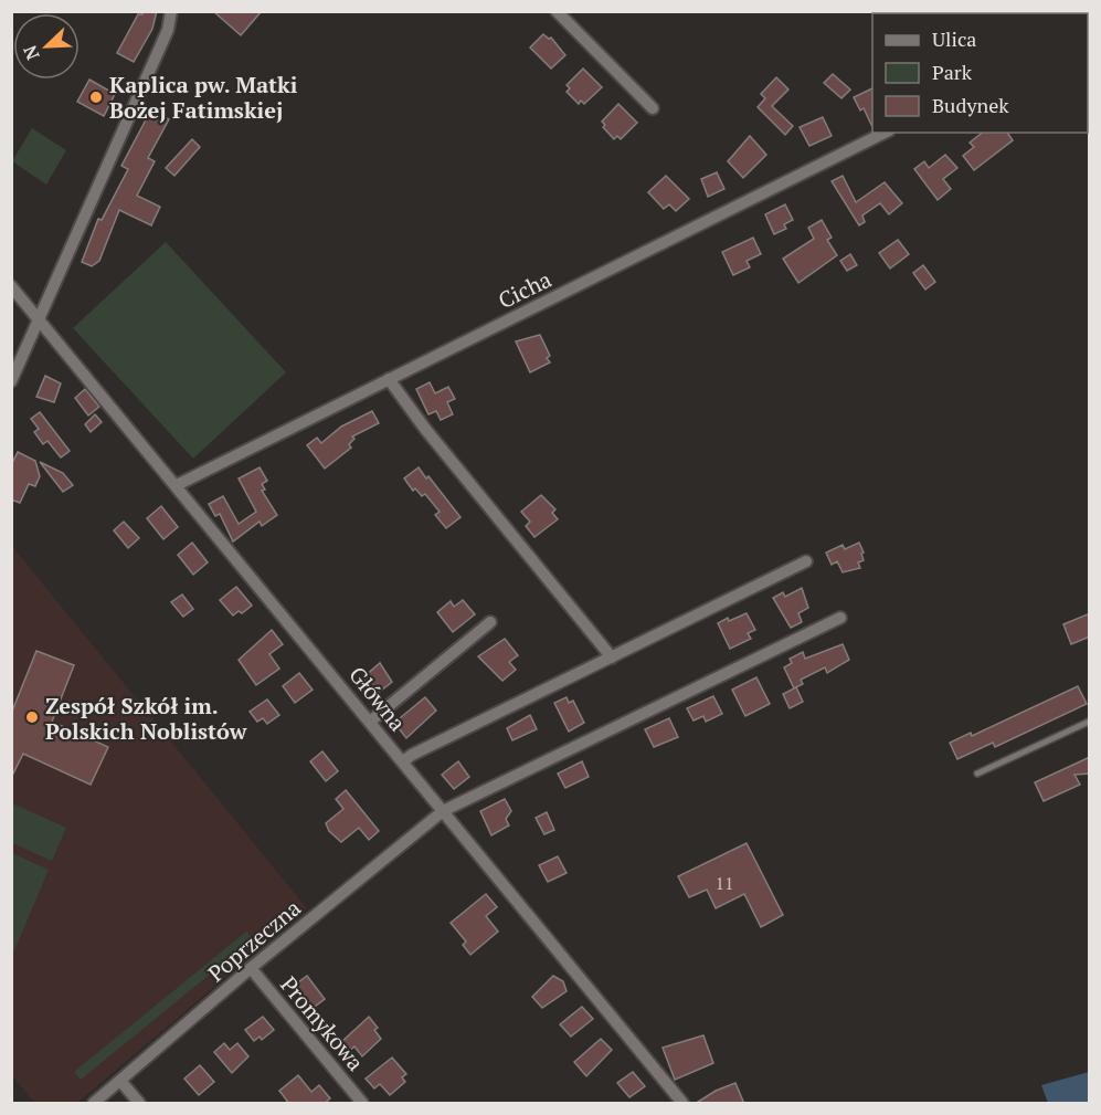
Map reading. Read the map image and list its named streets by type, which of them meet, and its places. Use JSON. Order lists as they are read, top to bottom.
{
  "streets": {
    "street": [
      "Cicha",
      "Główna",
      "Poprzeczna",
      "Promykowa"
    ]
  },
  "crossings": [
    ["Cicha", "Główna"],
    ["Główna", "Poprzeczna"],
    ["Poprzeczna", "Promykowa"]
  ],
  "places": ["Kaplica pw. Matki Bożej Fatimskiej", "Zespół Szkół im. Polskich Noblistów"],
  "house_numbers": ["11"],
  "legend": ["Ulica", "Park", "Budynek"],
  "north": "bottom left"
}
